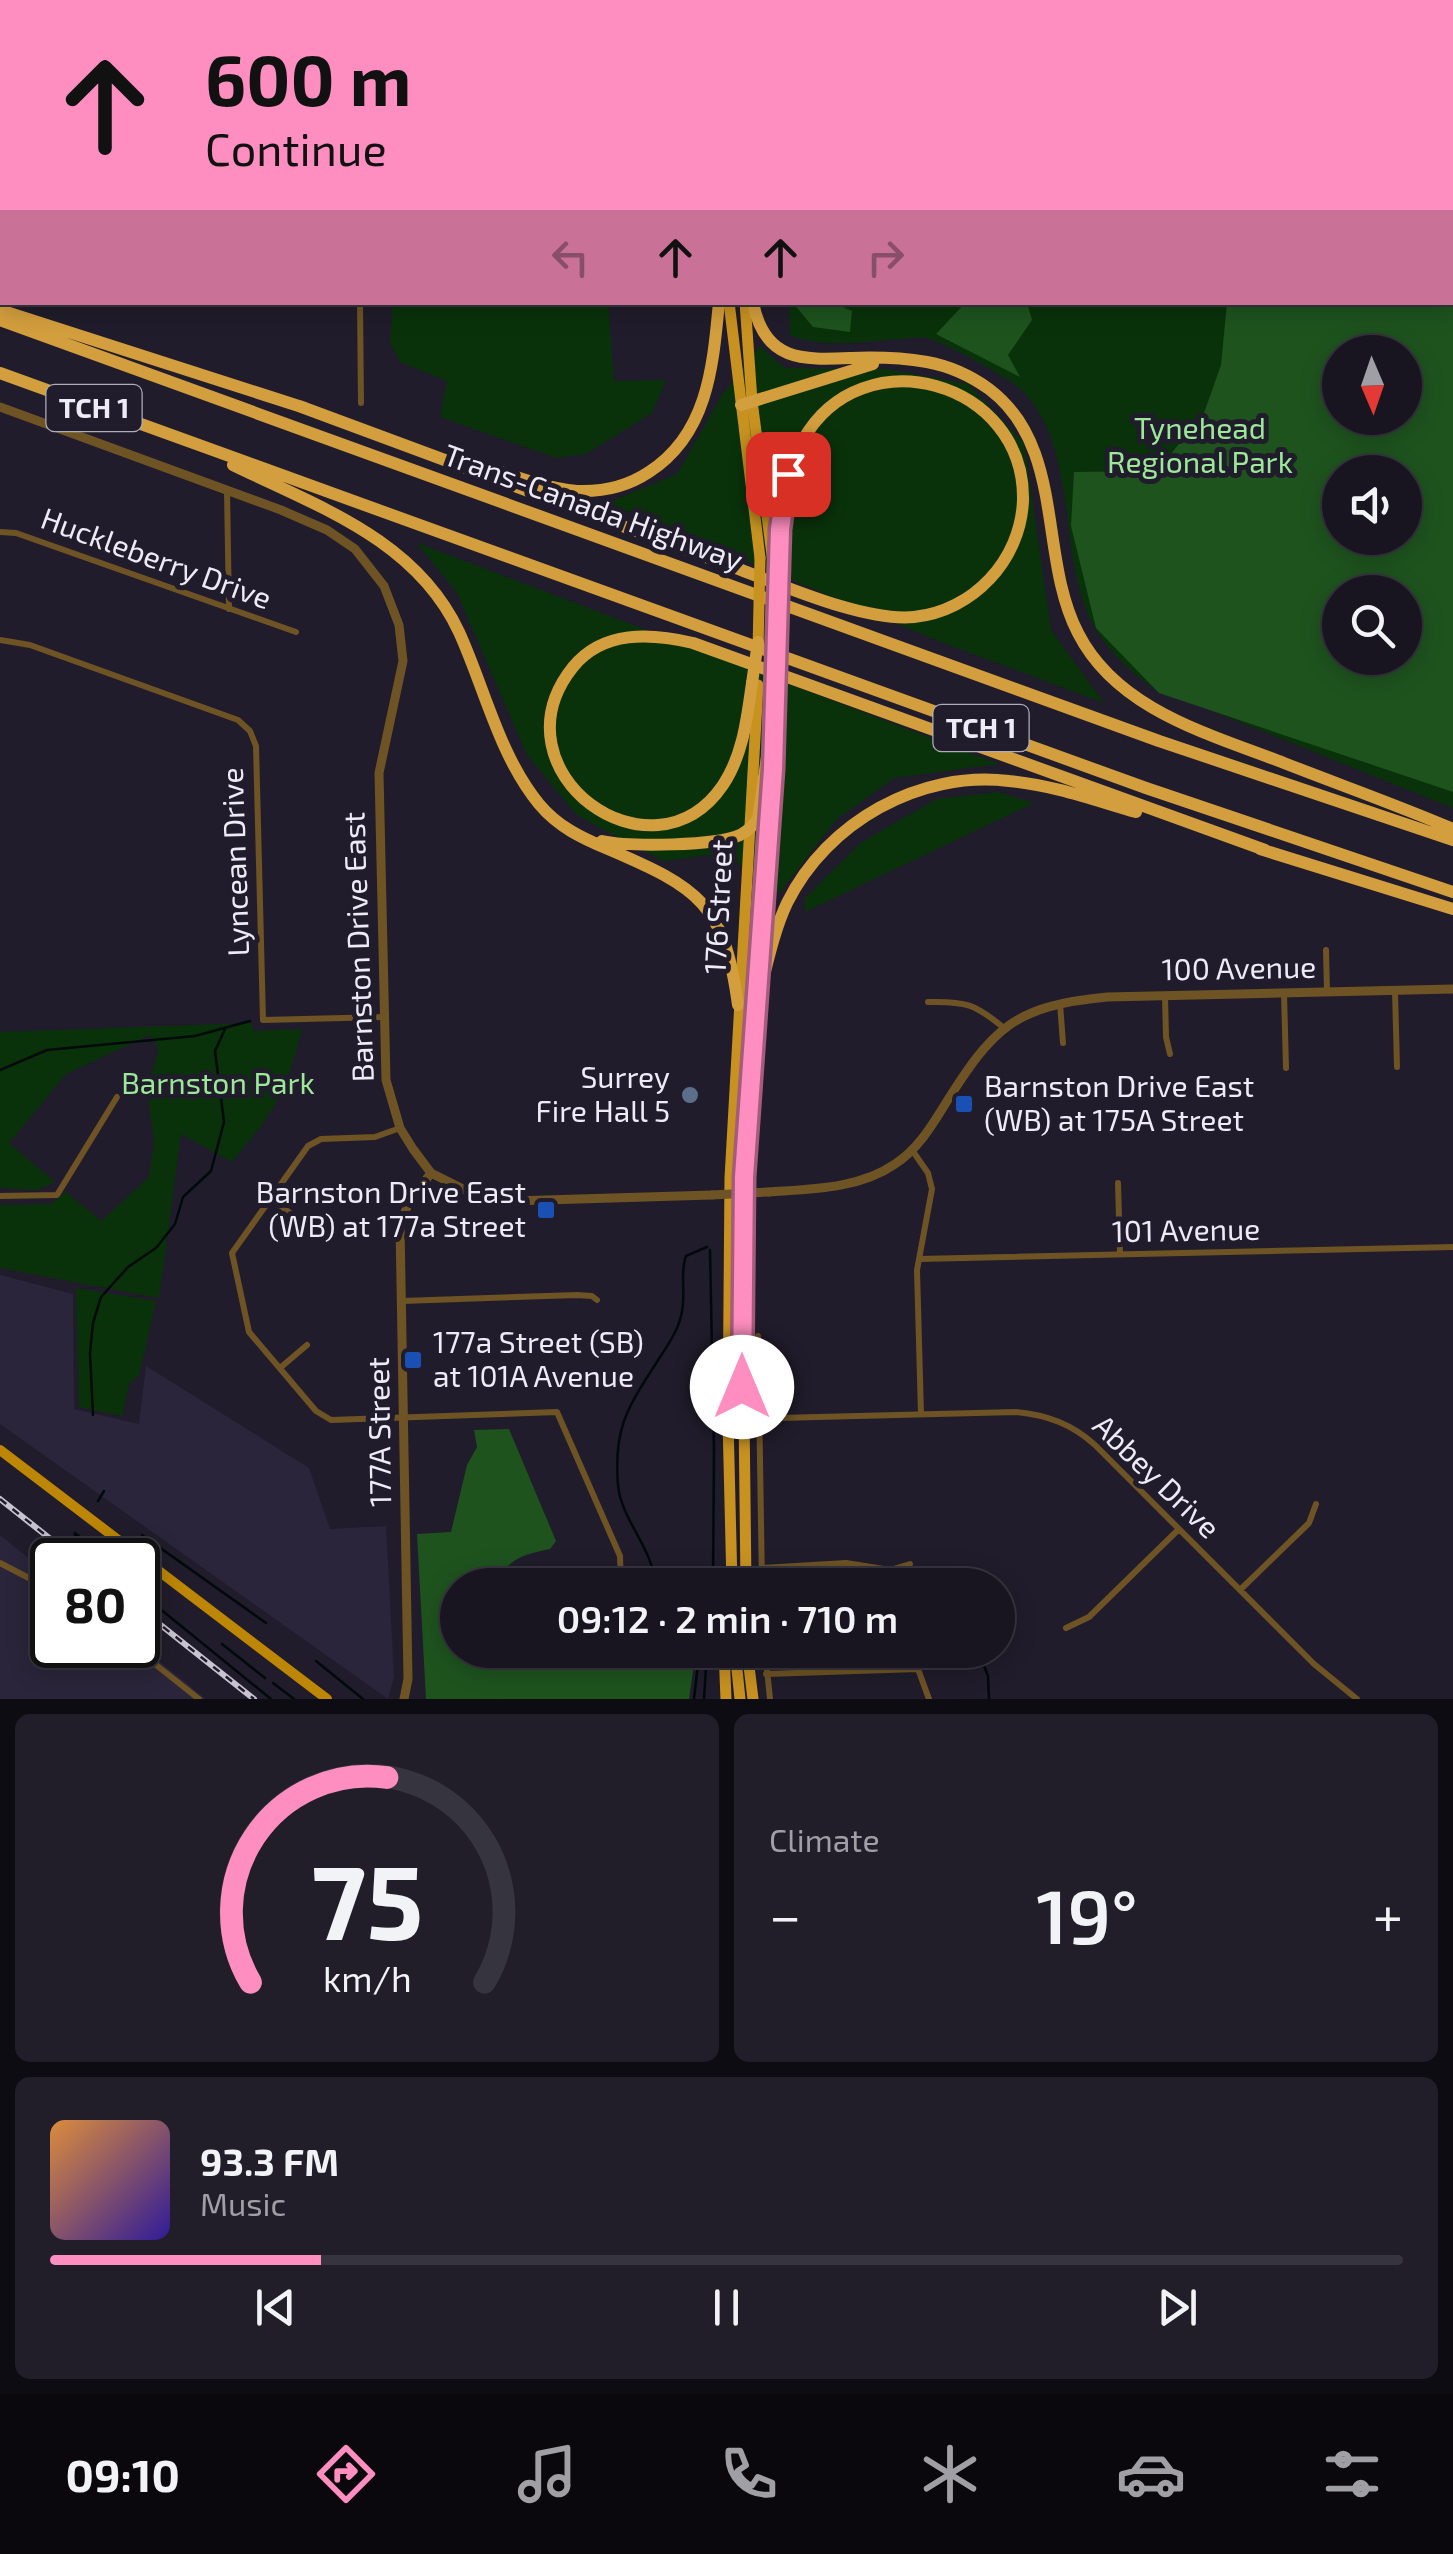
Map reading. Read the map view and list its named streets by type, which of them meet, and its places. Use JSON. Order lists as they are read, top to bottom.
{
  "streets": {
    "highway": ["TCH 1", "Trans-Canada Highway", "176 Street"],
    "street": [
      "Huckleberry Drive",
      "Lyncean Drive",
      "Barnston Drive East",
      "100 Avenue",
      "101 Avenue",
      "177A Street",
      "Abbey Drive"
    ]
  },
  "crossings": [
    ["Lyncean Drive", "Barnston Drive East"],
    ["Barnston Drive East", "100 Avenue"],
    ["Barnston Drive East", "177A Street"]
  ],
  "parks": ["Tynehead Regional Park", "Barnston Park"],
  "places": {
    "other": ["Surrey Fire Hall 5"],
    "transit": ["Barnston Drive East (WB) at 175A Street", "Barnston Drive East (WB) at 177a Street", "177a Street (SB) at 101A Avenue"]
  },
  "north": "bottom",
  "page": {
    "turn": ["600 m", "Continue"],
    "limit": "80",
    "trip": "09:12 · 2 min · 710 m",
    "tile": "Climate",
    "heat": ["−", "19°", "+"],
    "song": ["93.3 FM", "Music"],
    "tabs": "09:10",
    "gauge": ["75", "km/h"]
  }
}
